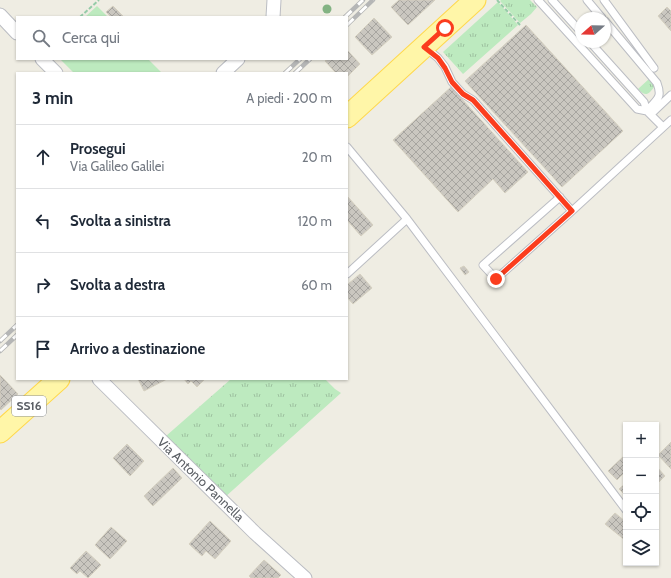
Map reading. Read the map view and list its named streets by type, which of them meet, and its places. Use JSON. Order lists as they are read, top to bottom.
{
  "streets": {
    "main road": ["SS16"],
    "street": ["Via Antonio Pannella"]
  },
  "north": "left",
  "page": {
    "search": "Cerca qui",
    "heading": ["3 min", "A piedi · 200 m"],
    "list": [
      ["Prosegui", "Via Galileo Galilei", "20 m"],
      ["Svolta a sinistra", "120 m"],
      ["Svolta a destra", "60 m"],
      "Arrivo a destinazione"
    ],
    "map_buttons": ["+", "−"]
  }
}
